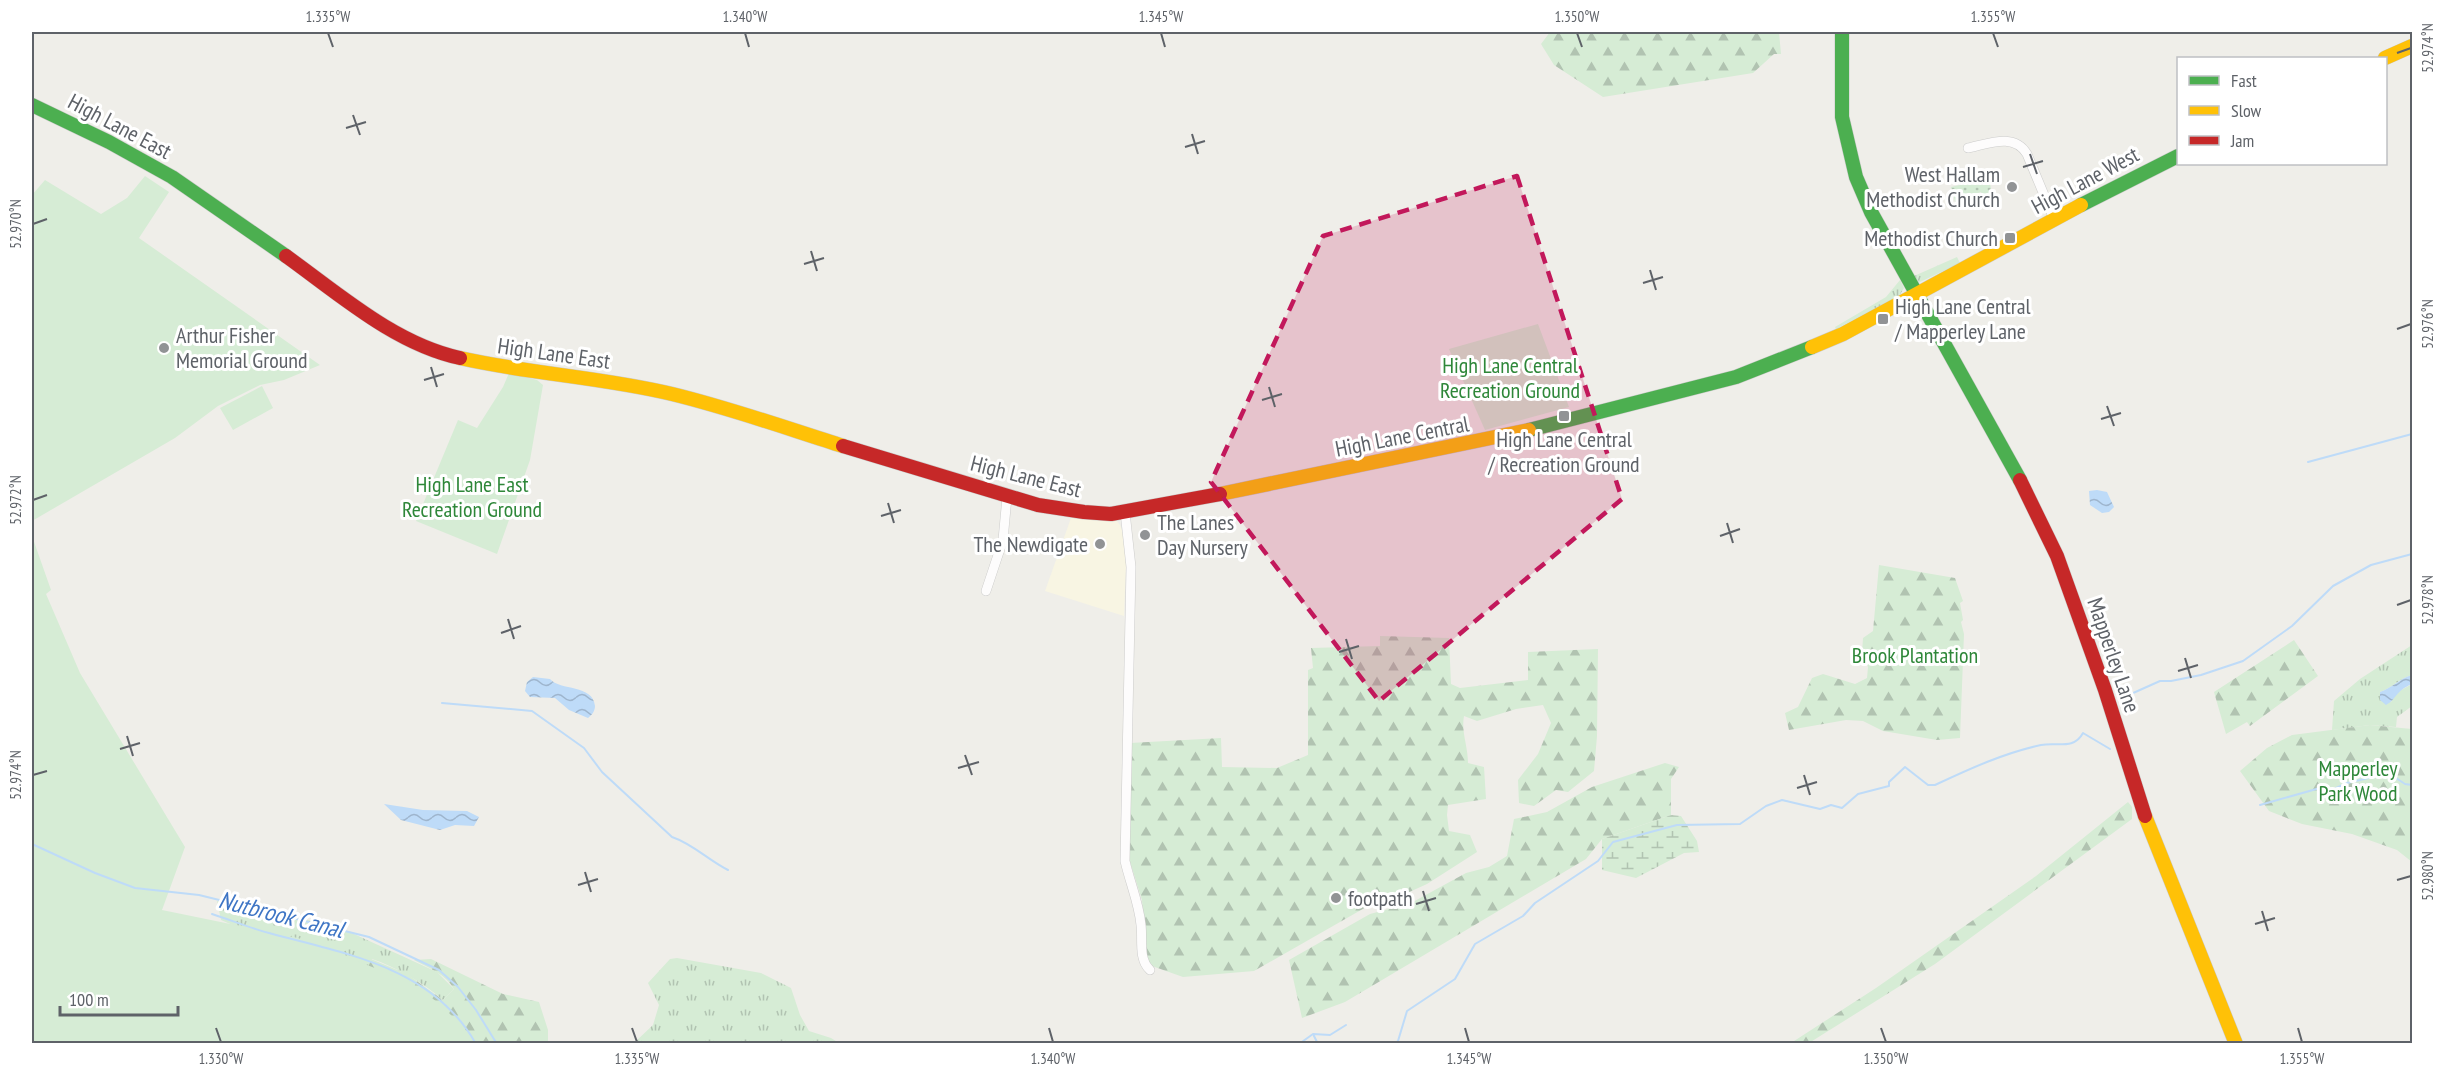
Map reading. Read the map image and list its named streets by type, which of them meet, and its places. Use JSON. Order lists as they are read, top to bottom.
{
  "streets": {
    "main road": [
      "High Lane East",
      "High Lane West",
      "High Lane Central",
      "Mapperley Lane"
    ]
  },
  "crossings": [
    ["High Lane East", "High Lane Central"],
    ["High Lane West", "High Lane Central"],
    ["High Lane West", "Mapperley Lane"],
    ["High Lane Central", "Mapperley Lane"]
  ],
  "water": ["Nutbrook Canal"],
  "parks": [
    "High Lane Central Recreation Ground",
    "High Lane East Recreation Ground",
    "Brook Plantation",
    "Mapperley Park Wood"
  ],
  "places": {
    "other": [
      "West Hallam Methodist Church",
      "Arthur Fisher Memorial Ground",
      "The Lanes Day Nursery",
      "The Newdigate",
      "footpath"
    ],
    "transit": ["Methodist Church", "High Lane Central / Mapperley Lane", "High Lane Central / Recreation Ground"]
  },
  "legend": ["Fast", "Slow", "Jam"],
  "scale_bar": "100 m",
  "coordinates": [
    "1.335°W",
    "1.340°W",
    "1.345°W",
    "1.350°W",
    "1.355°W",
    "52.974°N",
    "52.970°N",
    "52.976°N",
    "52.972°N",
    "52.978°N",
    "52.980°N",
    "1.330°W"
  ]
}
